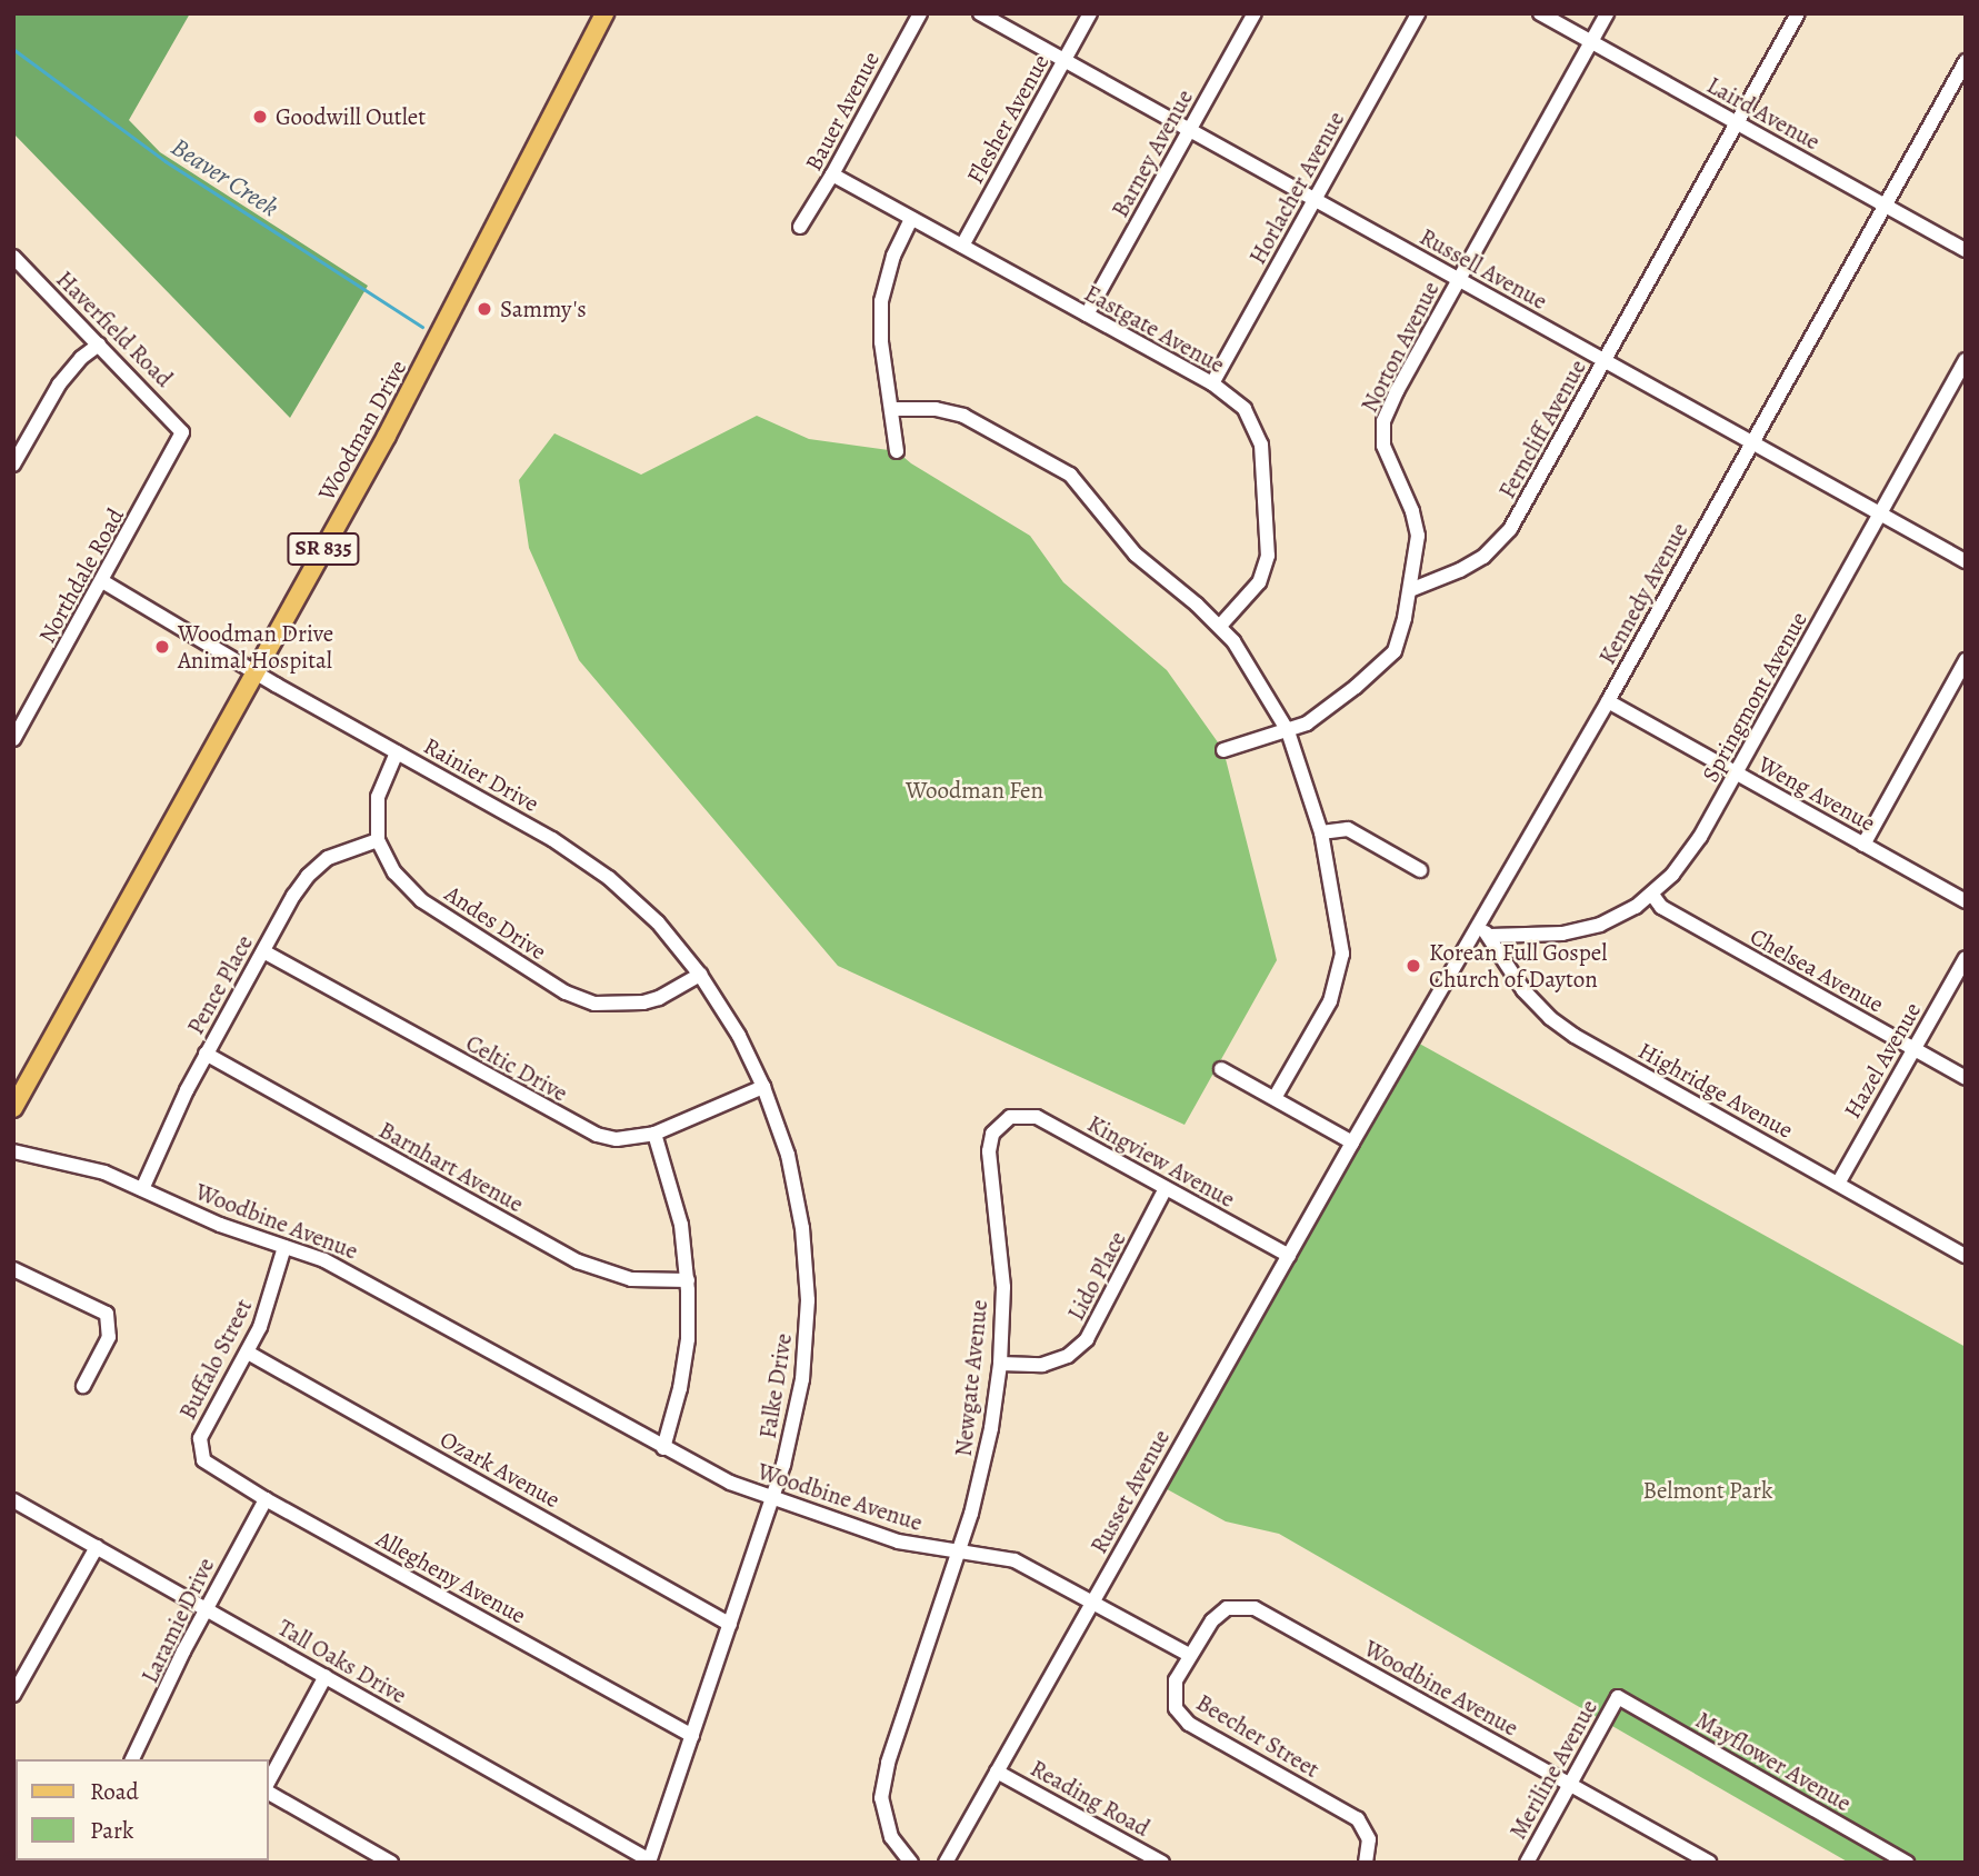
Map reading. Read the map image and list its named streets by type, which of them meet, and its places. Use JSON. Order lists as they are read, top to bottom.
{
  "streets": {
    "main road": ["Woodman Drive", "SR 835"],
    "street": [
      "Bauer Avenue",
      "Laird Avenue",
      "Flesher Avenue",
      "Barney Avenue",
      "Horlacher Avenue",
      "Russell Avenue",
      "Haverfield Road",
      "Eastgate Avenue",
      "Norton Avenue",
      "Ferncliff Avenue",
      "Northdale Road",
      "Kennedy Avenue",
      "Springmont Avenue",
      "Rainier Drive",
      "Weng Avenue",
      "Andes Drive",
      "Chelsea Avenue",
      "Pence Place",
      "Hazel Avenue",
      "Celtic Drive",
      "Highridge Avenue",
      "Kingview Avenue",
      "Barnhart Avenue",
      "Woodbine Avenue",
      "Lido Place",
      "Buffalo Street",
      "Newgate Avenue",
      "Falke Drive",
      "Ozark Avenue",
      "Russet Avenue",
      "Allegheny Avenue",
      "Laramie Drive",
      "Tall Oaks Drive",
      "Beecher Street",
      "Mayflower Avenue",
      "Meriline Avenue",
      "Reading Road"
    ]
  },
  "crossings": [
    ["Bauer Avenue", "Eastgate Avenue"],
    ["Laird Avenue", "Norton Avenue"],
    ["Laird Avenue", "Ferncliff Avenue"],
    ["Laird Avenue", "Kennedy Avenue"],
    ["Flesher Avenue", "Russell Avenue"],
    ["Flesher Avenue", "Eastgate Avenue"],
    ["Barney Avenue", "Russell Avenue"],
    ["Barney Avenue", "Eastgate Avenue"],
    ["Horlacher Avenue", "Russell Avenue"],
    ["Horlacher Avenue", "Eastgate Avenue"],
    ["Russell Avenue", "Norton Avenue"],
    ["Russell Avenue", "Ferncliff Avenue"],
    ["Russell Avenue", "Kennedy Avenue"],
    ["Russell Avenue", "Springmont Avenue"],
    ["Haverfield Road", "Northdale Road"],
    ["Norton Avenue", "Ferncliff Avenue"],
    ["Woodman Drive", "Rainier Drive"],
    ["Northdale Road", "Rainier Drive"],
    ["Kennedy Avenue", "Springmont Avenue"],
    ["Kennedy Avenue", "Weng Avenue"],
    ["Kennedy Avenue", "Highridge Avenue"],
    ["Kennedy Avenue", "Russet Avenue"],
    ["Springmont Avenue", "Weng Avenue"],
    ["Springmont Avenue", "Chelsea Avenue"],
    ["Springmont Avenue", "Highridge Avenue"],
    ["Rainier Drive", "Andes Drive"],
    ["Rainier Drive", "Celtic Drive"],
    ["Rainier Drive", "Falke Drive"],
    ["Andes Drive", "Pence Place"],
    ["Chelsea Avenue", "Hazel Avenue"],
    ["Pence Place", "Celtic Drive"],
    ["Pence Place", "Barnhart Avenue"],
    ["Pence Place", "Woodbine Avenue"],
    ["Hazel Avenue", "Highridge Avenue"],
    ["Celtic Drive", "Falke Drive"],
    ["Kingview Avenue", "Lido Place"],
    ["Kingview Avenue", "Newgate Avenue"],
    ["Kingview Avenue", "Russet Avenue"],
    ["Woodbine Avenue", "Buffalo Street"],
    ["Woodbine Avenue", "Newgate Avenue"],
    ["Woodbine Avenue", "Falke Drive"],
    ["Woodbine Avenue", "Russet Avenue"],
    ["Woodbine Avenue", "Beecher Street"],
    ["Woodbine Avenue", "Meriline Avenue"],
    ["Lido Place", "Newgate Avenue"],
    ["Buffalo Street", "Ozark Avenue"],
    ["Buffalo Street", "Allegheny Avenue"],
    ["Falke Drive", "Ozark Avenue"],
    ["Falke Drive", "Allegheny Avenue"],
    ["Falke Drive", "Tall Oaks Drive"],
    ["Russet Avenue", "Reading Road"],
    ["Allegheny Avenue", "Laramie Drive"],
    ["Laramie Drive", "Tall Oaks Drive"],
    ["Mayflower Avenue", "Meriline Avenue"]
  ],
  "water": ["Beaver Creek"],
  "parks": ["Woodman Fen", "Belmont Park"],
  "places": [
    "Goodwill Outlet",
    "Sammy's",
    "Woodman Drive Animal Hospital",
    "Korean Full Gospel Church of Dayton"
  ],
  "legend": ["Road", "Park"]
}
